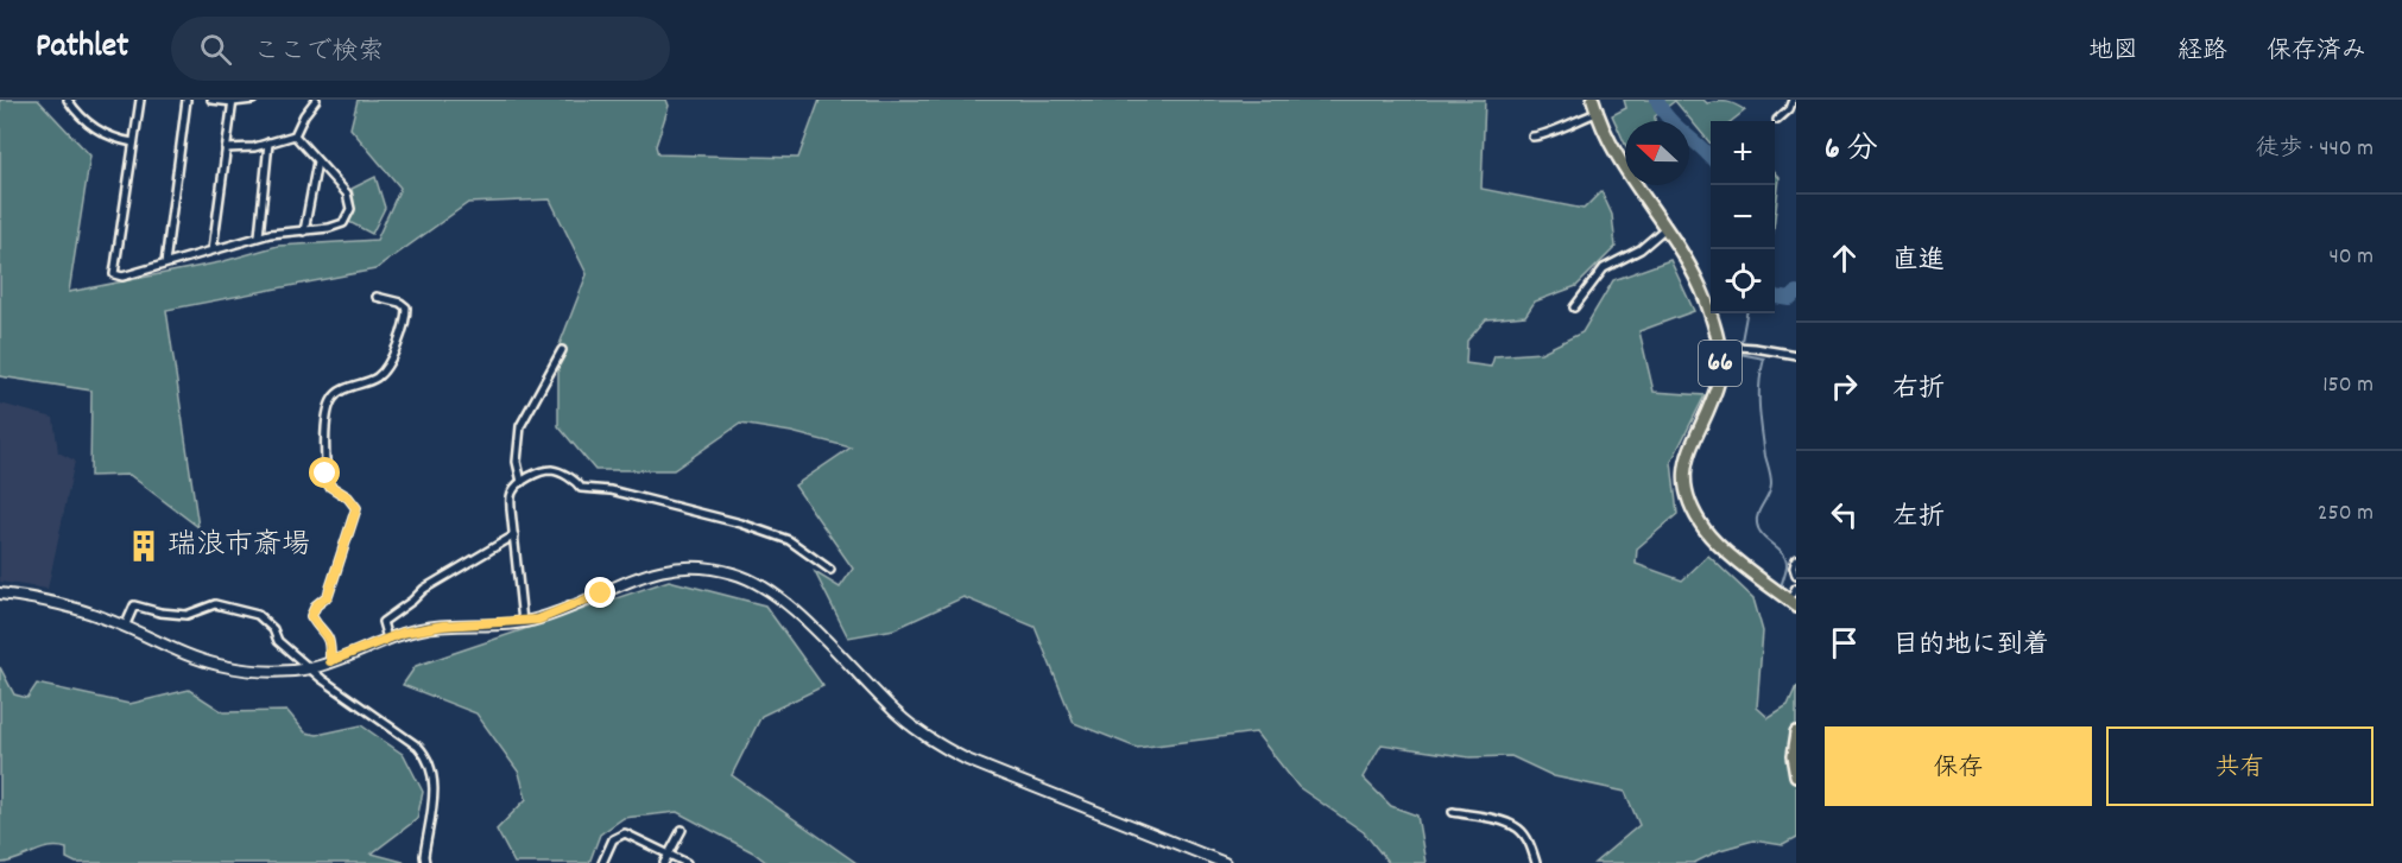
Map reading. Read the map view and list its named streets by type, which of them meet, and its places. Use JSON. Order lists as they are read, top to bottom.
{
  "streets": {
    "main road": ["66"]
  },
  "places": {
    "building": ["瑞浪市斎場"]
  },
  "north": "left",
  "page": {
    "header": "Pathlet",
    "search": "ここで検索",
    "nav": ["地図", "経路", "保存済み"],
    "heading": ["6 分", "徒歩 · 440 m"],
    "map_buttons": ["+", "−"],
    "list": [
      ["直進", "40 m"],
      ["右折", "150 m"],
      ["左折", "250 m"],
      "目的地に到着"
    ],
    "buttons": ["保存", "共有"]
  }
}
